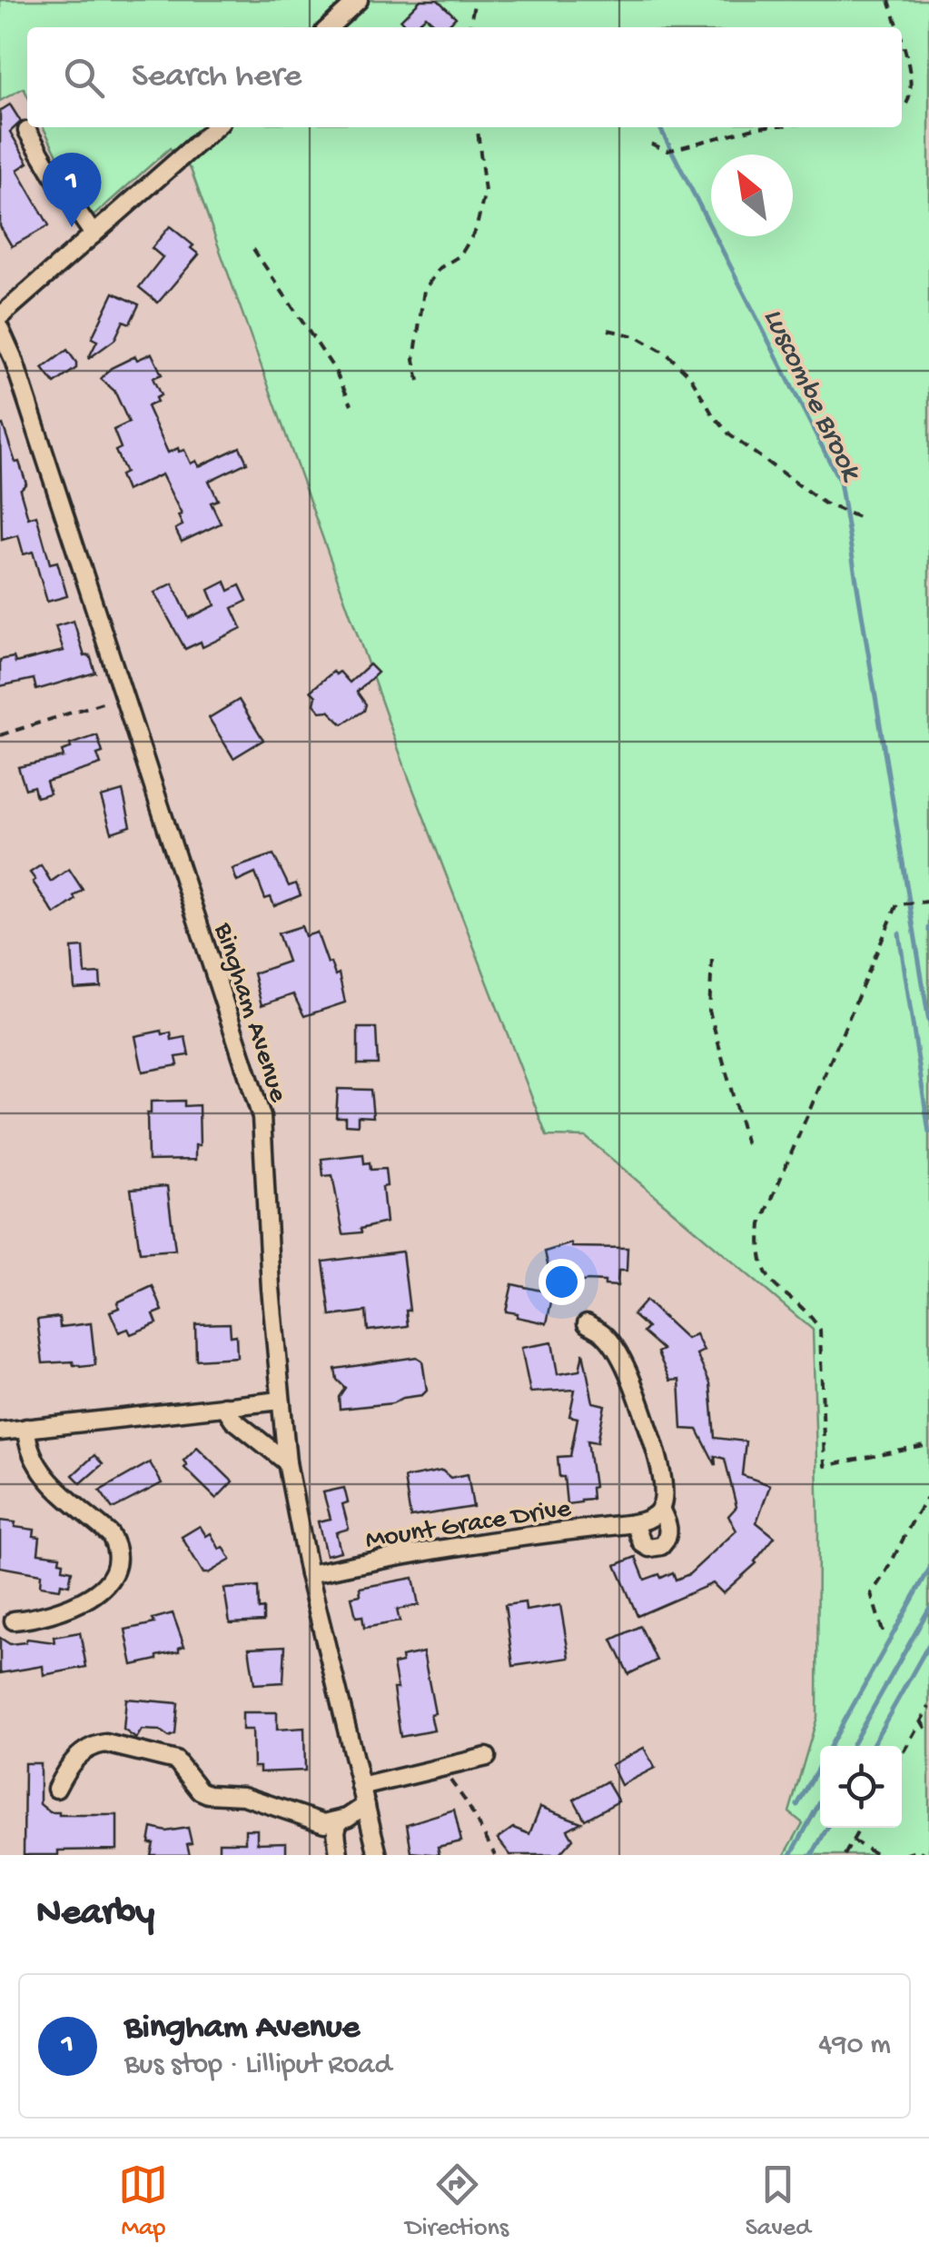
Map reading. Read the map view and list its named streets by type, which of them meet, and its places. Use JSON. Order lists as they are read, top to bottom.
{
  "streets": {
    "street": ["Bingham Avenue", "Mount Grace Drive"]
  },
  "crossings": [
    ["Bingham Avenue", "Mount Grace Drive"]
  ],
  "water": ["Luscombe Brook"],
  "north": "top left",
  "page": {
    "search": "Search here",
    "pins": "1",
    "heading": "Nearby",
    "list": [
      {
        "mark": "1",
        "name": "Bingham Avenue",
        "note": "Bus stop · Lilliput Road",
        "value": "490 m"
      }
    ],
    "nav": ["Map", "Directions", "Saved"]
  }
}
